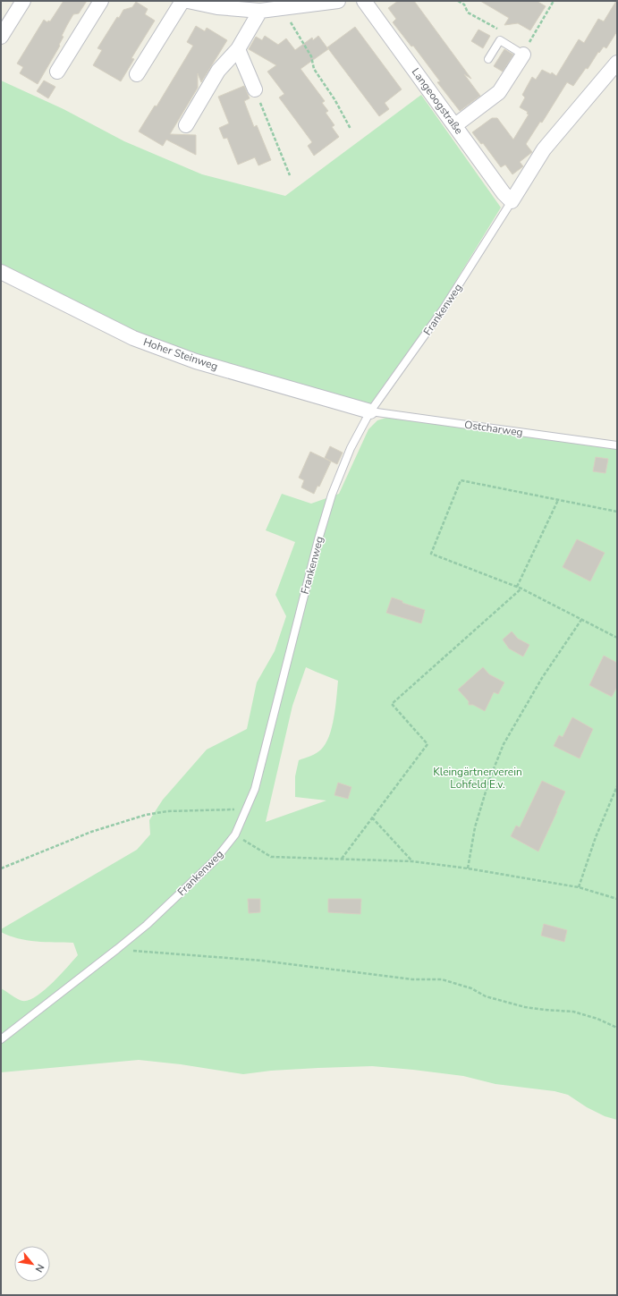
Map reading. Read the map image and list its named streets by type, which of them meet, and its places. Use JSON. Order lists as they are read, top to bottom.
{
  "streets": {
    "street": ["Langeoogstraße", "Frankenweg", "Hoher Steinweg"],
    "lane": ["Ostcharweg"]
  },
  "crossings": [
    ["Langeoogstraße", "Frankenweg"],
    ["Frankenweg", "Hoher Steinweg"],
    ["Frankenweg", "Ostcharweg"],
    ["Hoher Steinweg", "Ostcharweg"]
  ],
  "parks": ["Kleingärtnerverein Lohfeld E.v."],
  "north": "bottom right"
}
